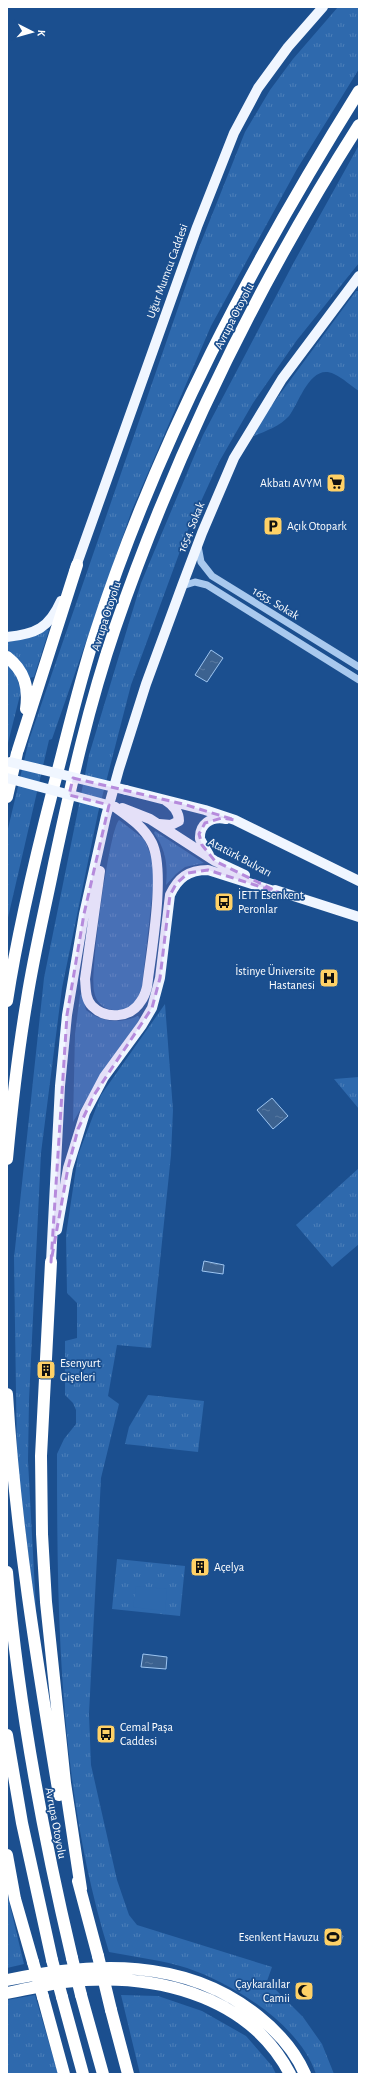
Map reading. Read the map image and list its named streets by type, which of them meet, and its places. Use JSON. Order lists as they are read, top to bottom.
{
  "streets": {
    "highway": ["Avrupa Otoyolu"],
    "main road": ["Uğur Mumcu Caddesi", "1654. Sokak", "Atatürk Bulvarı"],
    "street": ["1655. Sokak"]
  },
  "crossings": [
    ["1654. Sokak", "1655. Sokak"]
  ],
  "places": {
    "supermarket": ["Akbatı AVYM"],
    "parking": ["Açık Otopark"],
    "bus stop": ["İETT Esenkent Peronlar", "Cemal Paşa Caddesi"],
    "hospital": ["İstinye Üniversite Hastanesi"],
    "building": ["Esenyurt Gişeleri", "Açelya"],
    "sports": ["Esenkent Havuzu"],
    "mosque": ["Çaykaralılar Camii"]
  },
  "north": "right"
}
